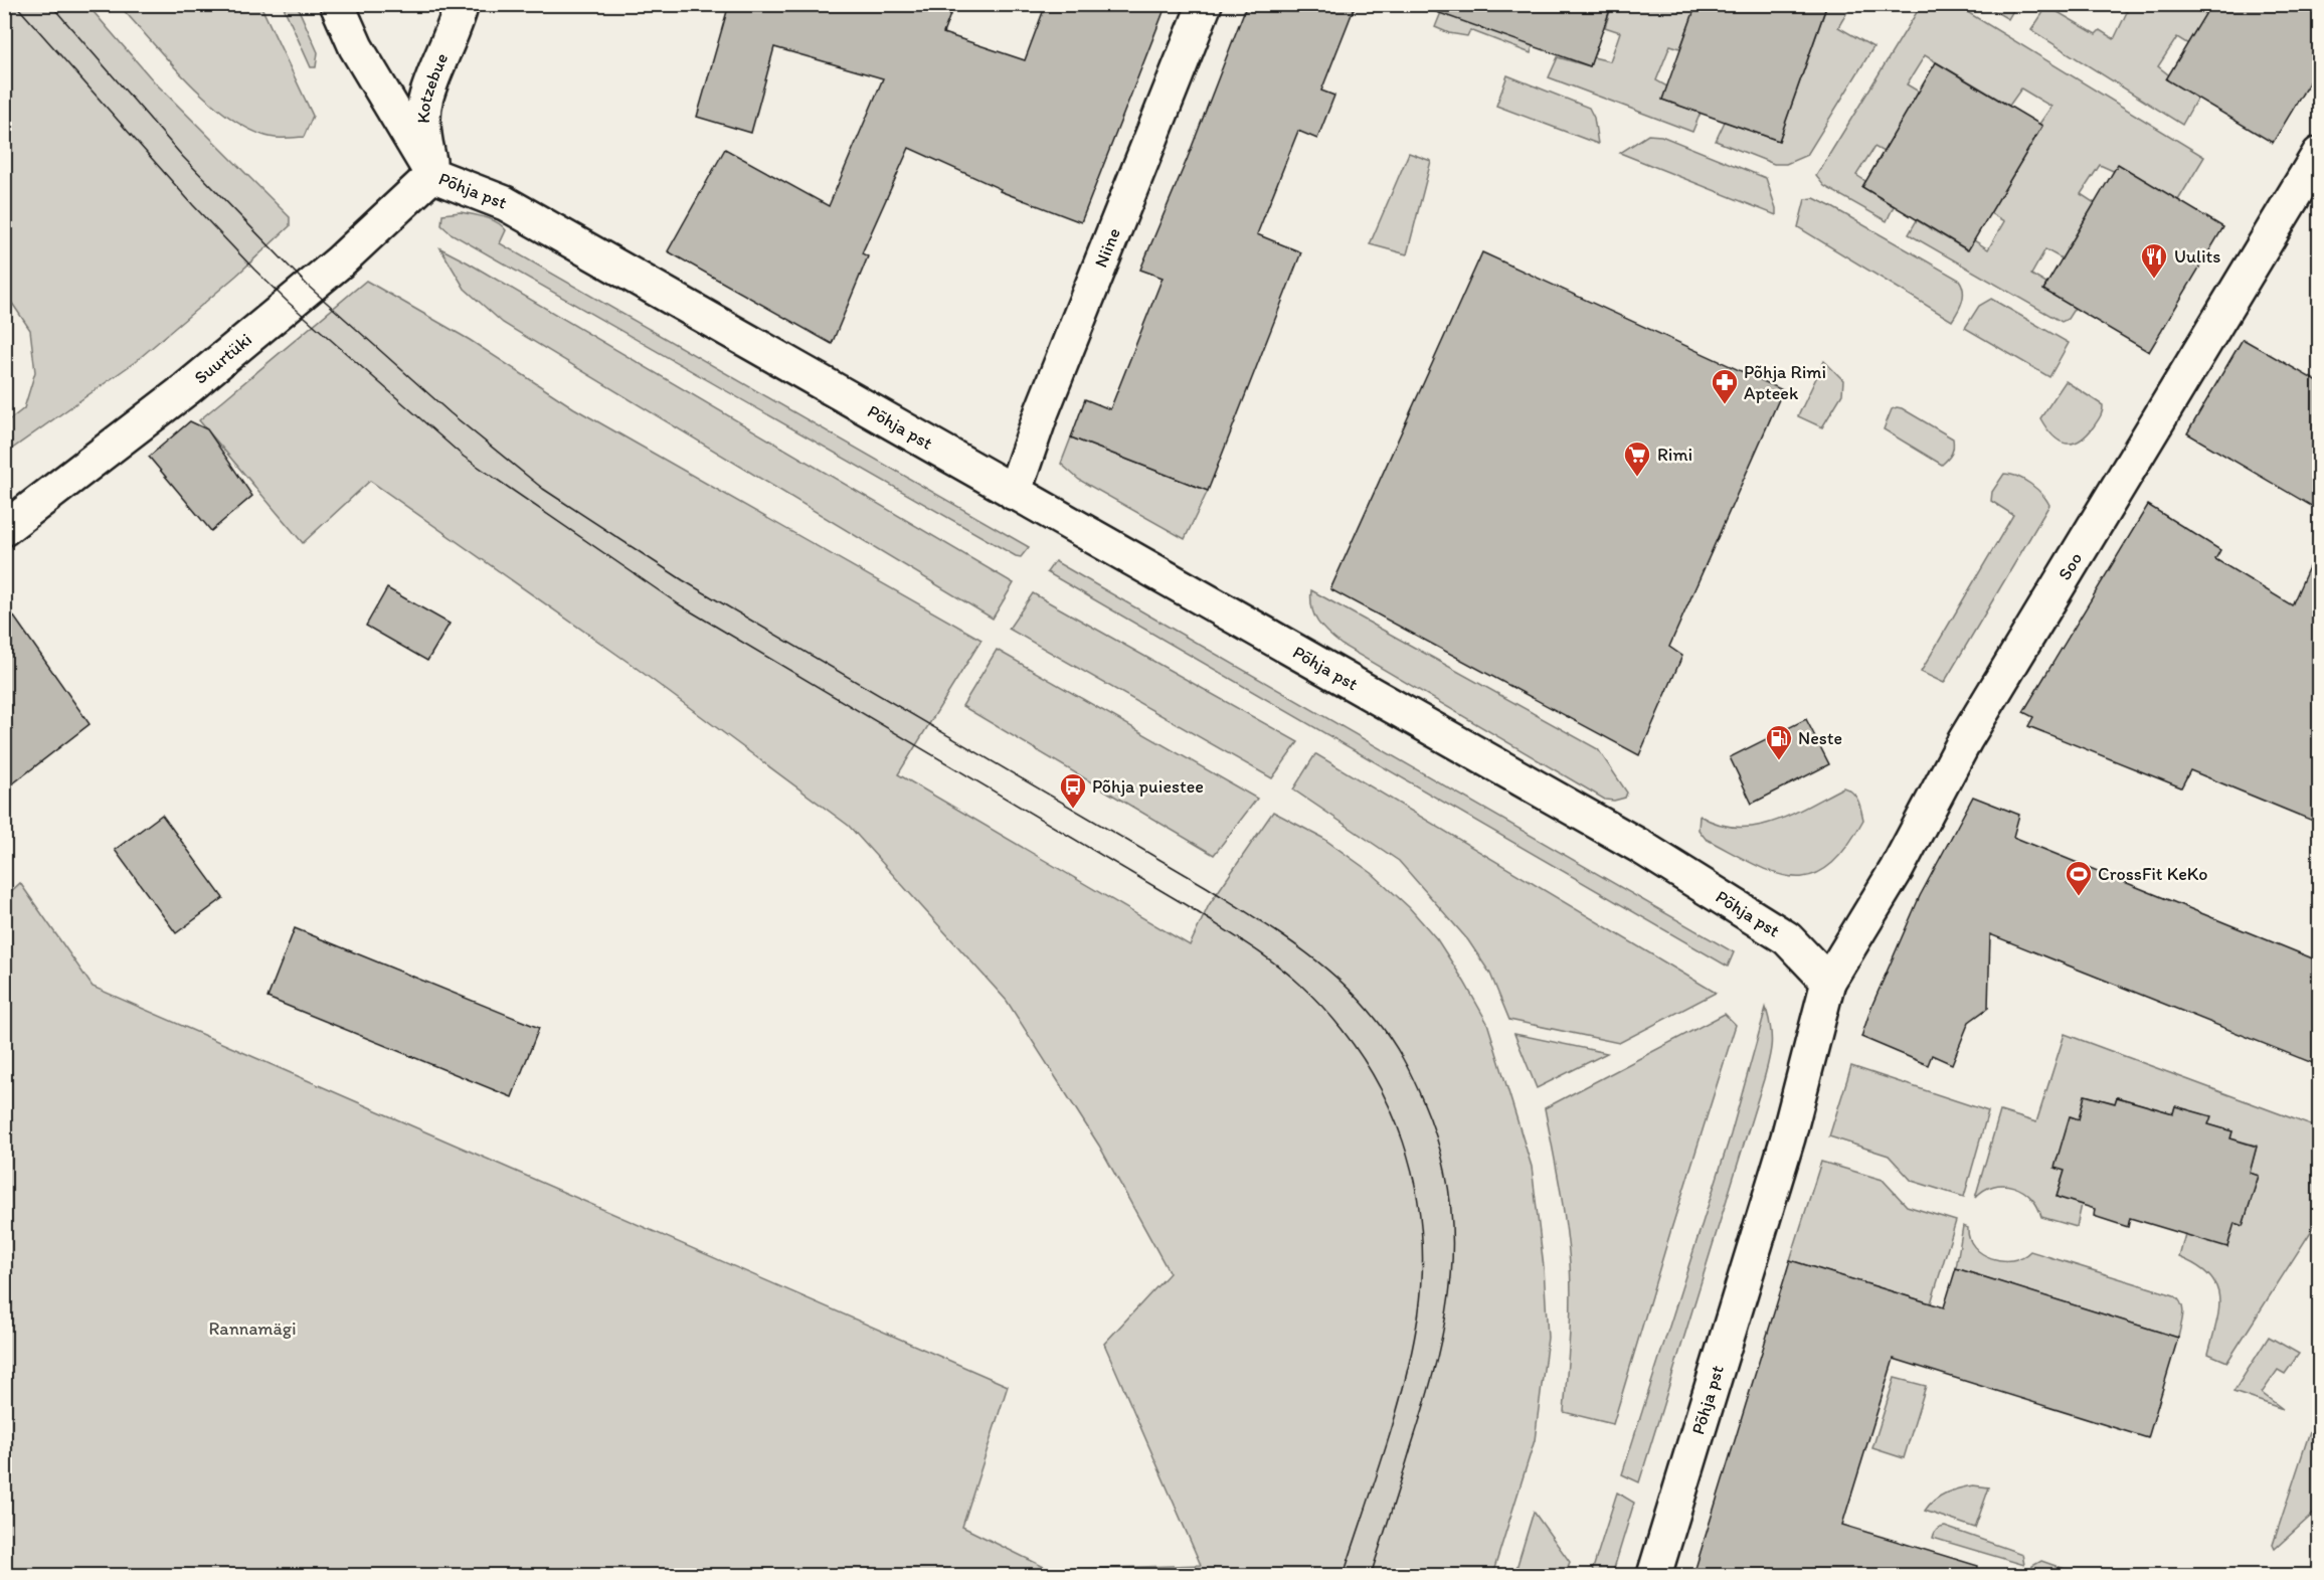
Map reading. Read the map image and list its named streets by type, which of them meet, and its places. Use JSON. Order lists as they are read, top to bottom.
{
  "streets": {
    "main road": [
      "Kotzebue",
      "Põhja pst",
      "Niine",
      "Suurtüki",
      "Soo"
    ]
  },
  "crossings": [
    ["Kotzebue", "Põhja pst"],
    ["Kotzebue", "Suurtüki"],
    ["Põhja pst", "Niine"],
    ["Põhja pst", "Suurtüki"],
    ["Põhja pst", "Soo"]
  ],
  "parks": ["Rannamägi"],
  "places": {
    "restaurant": ["Uulits"],
    "pharmacy": ["Põhja Rimi Apteek"],
    "supermarket": ["Rimi"],
    "fuel station": ["Neste"],
    "bus stop": ["Põhja puiestee"],
    "sports": ["CrossFit KeKo"]
  }
}
